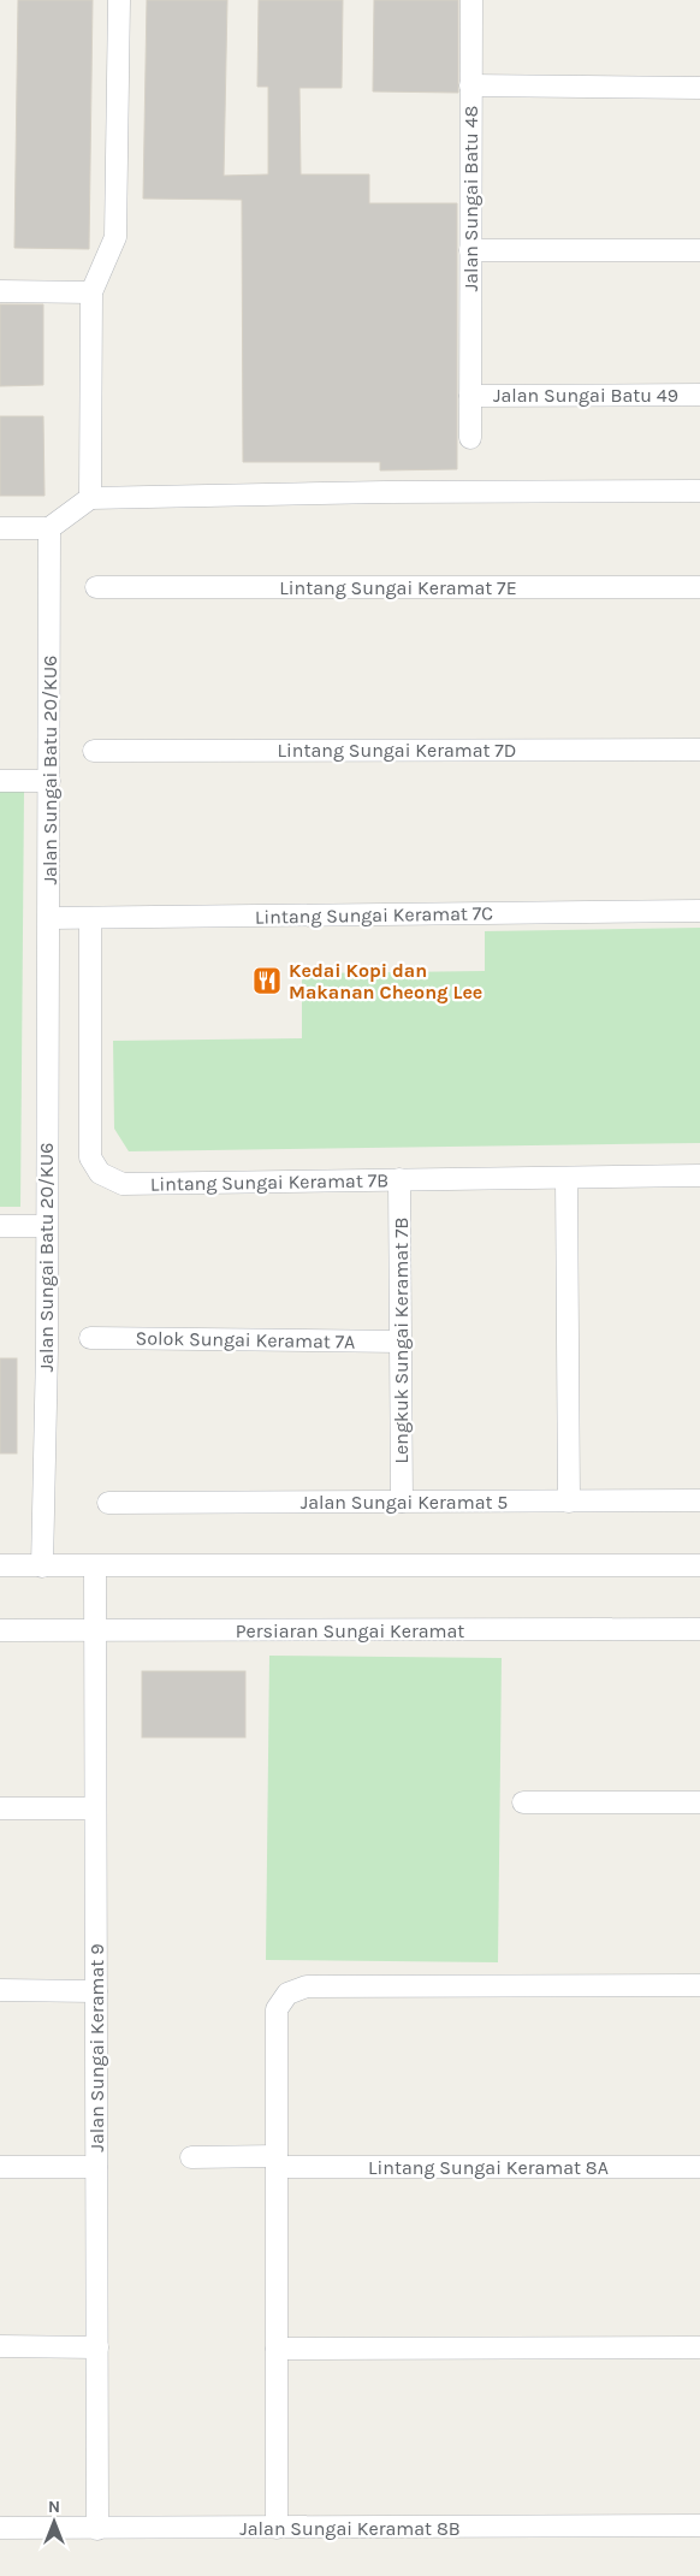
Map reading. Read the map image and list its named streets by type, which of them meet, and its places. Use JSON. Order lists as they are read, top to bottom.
{
  "streets": {
    "street": [
      "Jalan Sungai Batu 48",
      "Jalan Sungai Batu 49",
      "Lintang Sungai Keramat 7E",
      "Lintang Sungai Keramat 7D",
      "Jalan Sungai Batu 20/KU6",
      "Lintang Sungai Keramat 7C",
      "Lintang Sungai Keramat 7B",
      "Solok Sungai Keramat 7A",
      "Lengkuk Sungai Keramat 7B",
      "Jalan Sungai Keramat 5",
      "Persiaran Sungai Keramat",
      "Jalan Sungai Keramat 9",
      "Lintang Sungai Keramat 8A",
      "Jalan Sungai Keramat 8B"
    ]
  },
  "crossings": [
    ["Jalan Sungai Batu 48", "Jalan Sungai Batu 49"],
    ["Jalan Sungai Batu 20/KU6", "Lintang Sungai Keramat 7C"],
    ["Lintang Sungai Keramat 7C", "Lintang Sungai Keramat 7B"],
    ["Lintang Sungai Keramat 7B", "Lengkuk Sungai Keramat 7B"],
    ["Solok Sungai Keramat 7A", "Lengkuk Sungai Keramat 7B"],
    ["Lengkuk Sungai Keramat 7B", "Jalan Sungai Keramat 5"],
    ["Persiaran Sungai Keramat", "Jalan Sungai Keramat 9"],
    ["Jalan Sungai Keramat 9", "Jalan Sungai Keramat 8B"]
  ],
  "places": {
    "restaurant": ["Kedai Kopi dan Makanan Cheong Lee"]
  },
  "north": "top"
}
